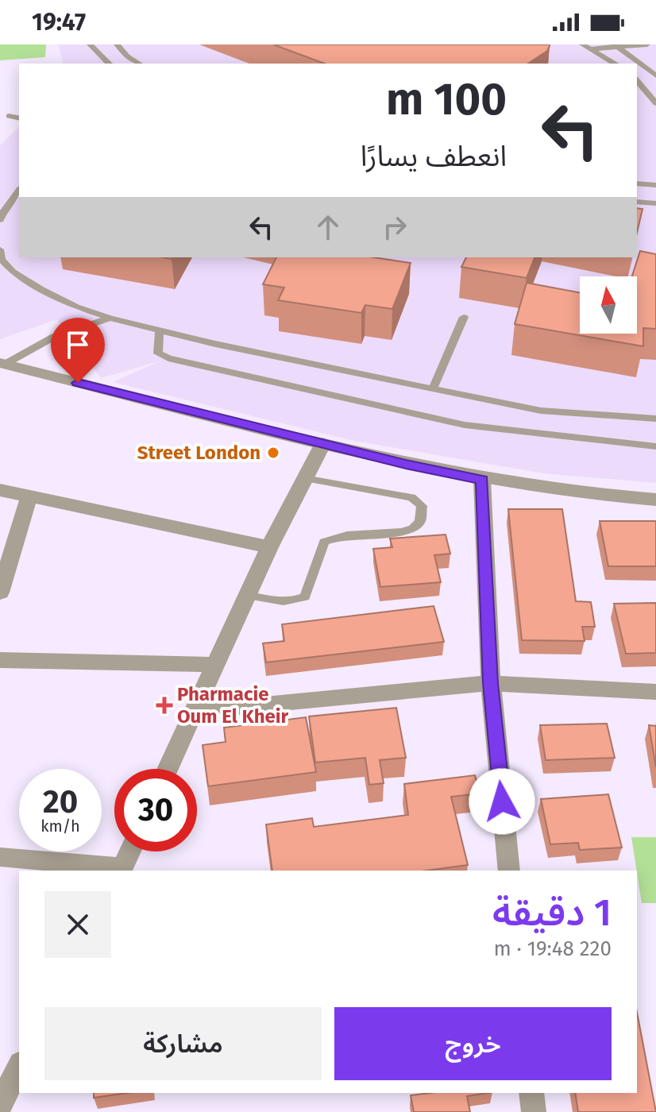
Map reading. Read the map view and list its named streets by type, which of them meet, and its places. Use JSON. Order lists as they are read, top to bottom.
{
  "places": {
    "other": ["Street London"],
    "health": ["Pharmacie Oum El Kheir"]
  },
  "north": "top",
  "page": {
    "status": "19:47",
    "turn": ["100 m", "انعطف يسارًا"],
    "speed": "20 km/h",
    "limit": "30",
    "heading": ["1 دقيقة", "220 m · 19:48"],
    "buttons": ["خروج", "مشاركة"]
  }
}
